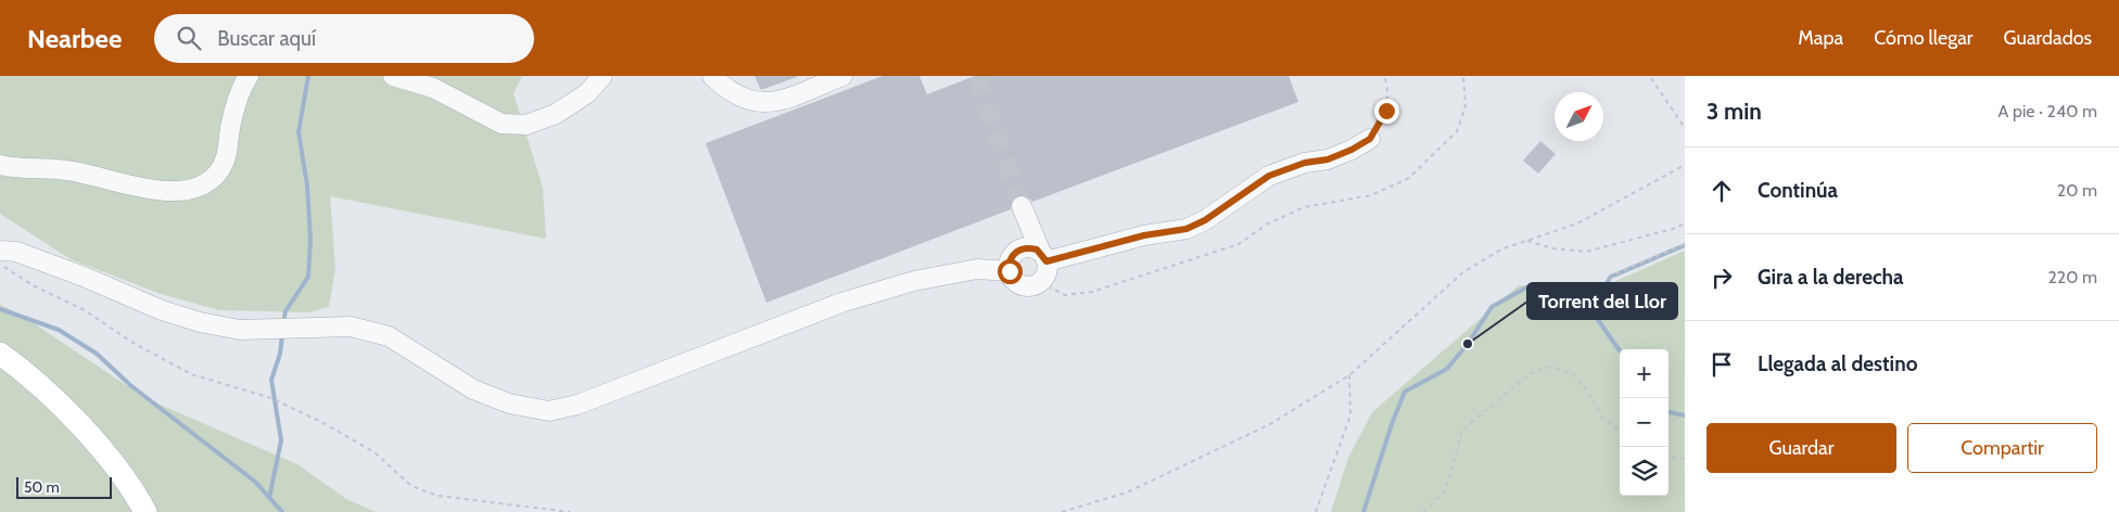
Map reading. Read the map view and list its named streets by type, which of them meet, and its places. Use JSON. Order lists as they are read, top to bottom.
{
  "places": ["Torrent del Llor"],
  "scale_bar": "50 m",
  "north": "top right",
  "page": {
    "header": "Nearbee",
    "search": "Buscar aquí",
    "nav": ["Mapa", "Cómo llegar", "Guardados"],
    "heading": ["3 min", "A pie · 240 m"],
    "list": [
      ["Continúa", "20 m"],
      ["Gira a la derecha", "220 m"],
      "Llegada al destino"
    ],
    "map_buttons": ["+", "−"],
    "buttons": ["Guardar", "Compartir"],
    "scale": "50 m"
  }
}
